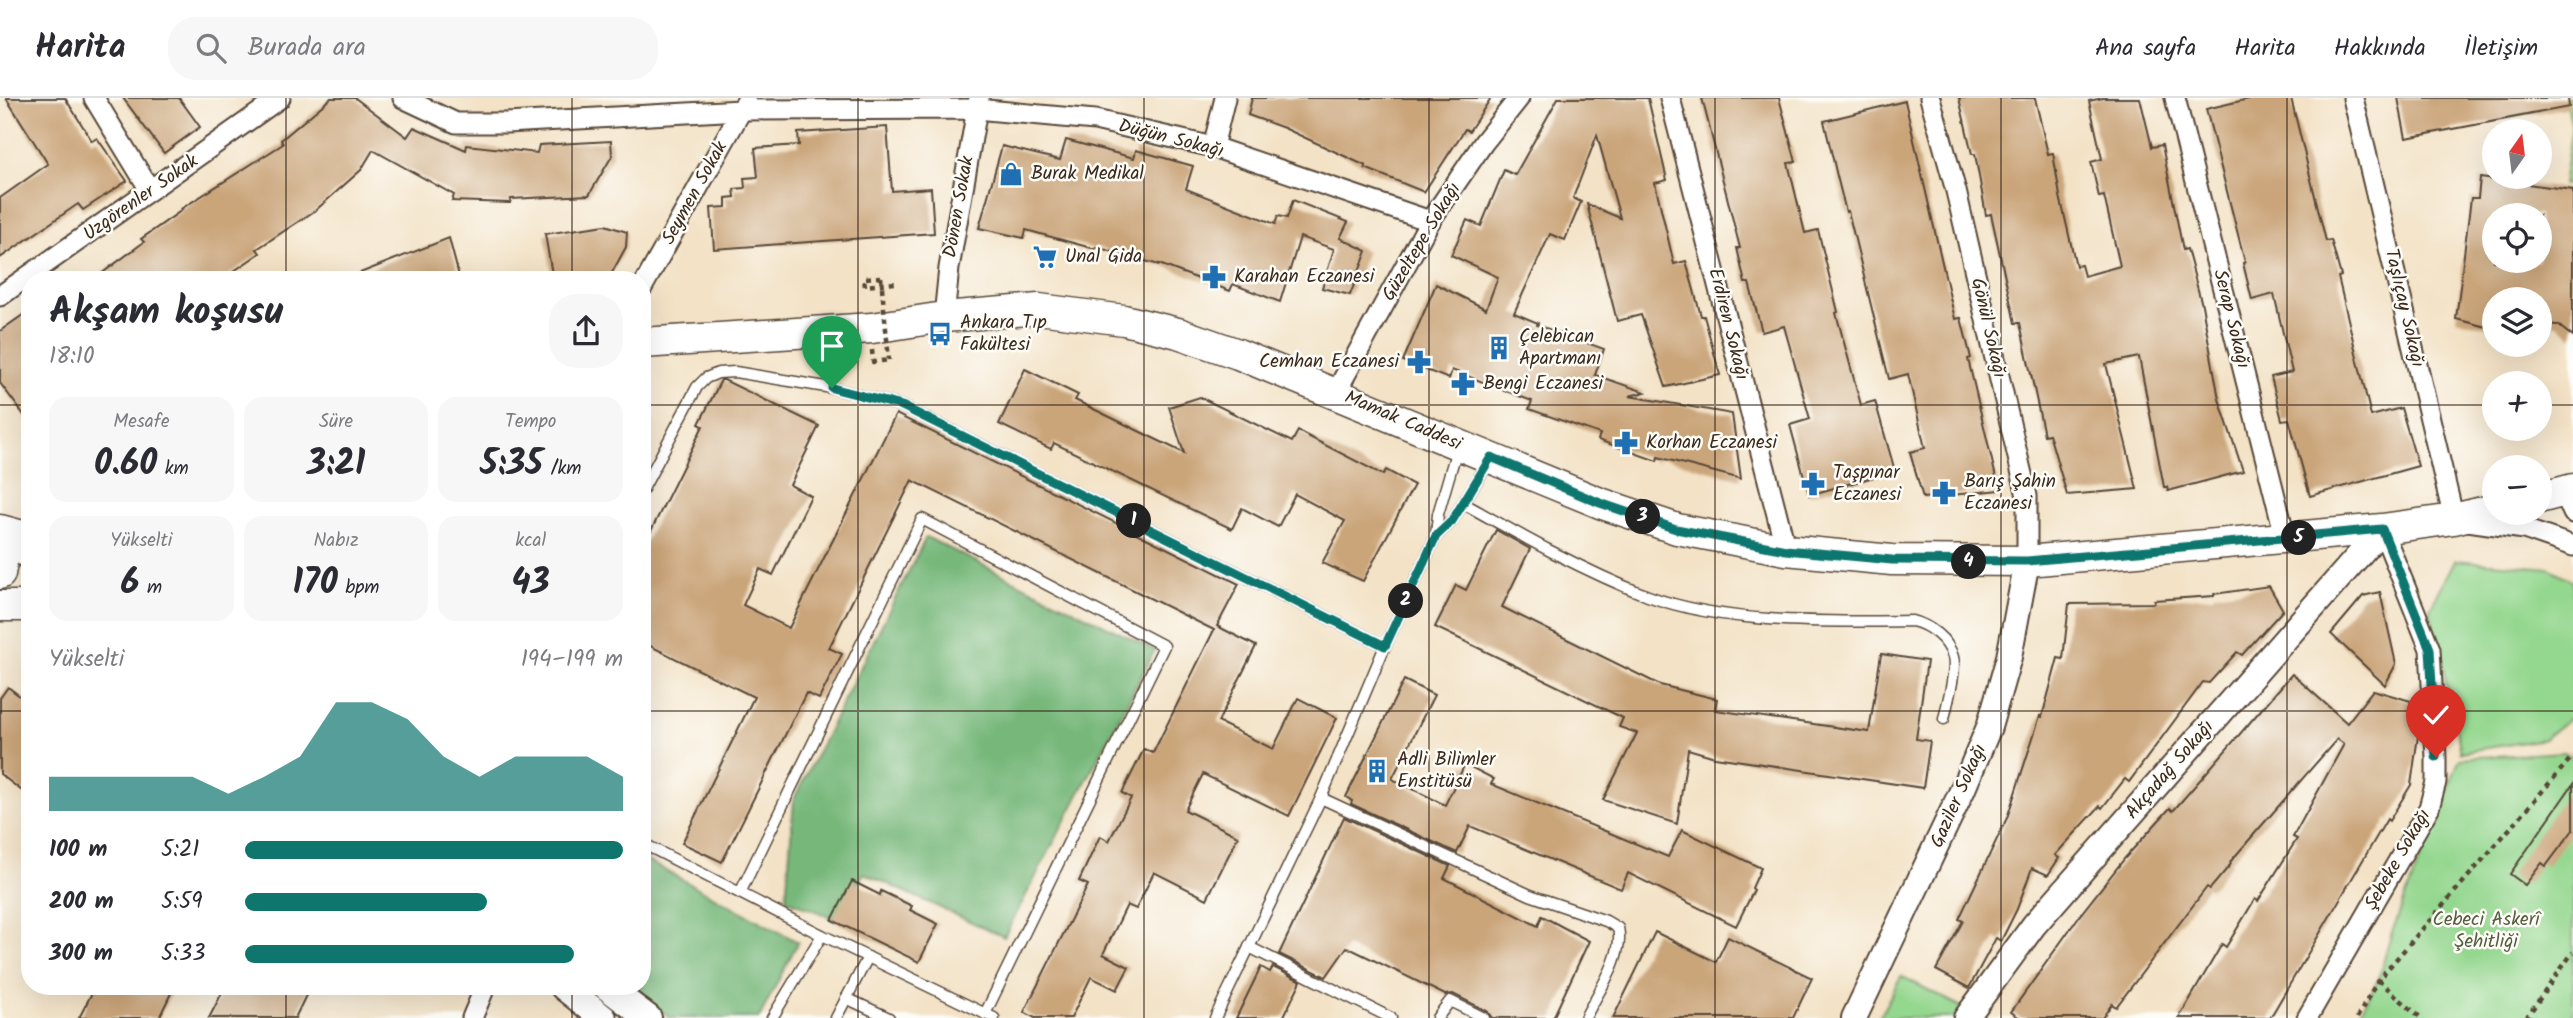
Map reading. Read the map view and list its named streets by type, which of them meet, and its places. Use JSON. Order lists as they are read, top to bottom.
{
  "streets": {
    "main road": ["Mamak Caddesi"],
    "street": [
      "Düğün Sokağı",
      "Seymen Sokak",
      "Uzgörenler Sokak",
      "Dönen Sokak",
      "Güzeltepe Sokağı",
      "Taşlıçay Sokağı",
      "Serap Sokağı",
      "Erdiren Sokağı",
      "Gönül Sokağı",
      "Akçadağ Sokağı",
      "Gaziler Sokağı",
      "Şebeke Sokağı"
    ]
  },
  "crossings": [
    ["Düğün Sokağı", "Seymen Sokak"],
    ["Düğün Sokağı", "Dönen Sokak"],
    ["Düğün Sokağı", "Güzeltepe Sokağı"],
    ["Dönen Sokak", "Mamak Caddesi"],
    ["Güzeltepe Sokağı", "Mamak Caddesi"],
    ["Taşlıçay Sokağı", "Mamak Caddesi"],
    ["Serap Sokağı", "Mamak Caddesi"],
    ["Erdiren Sokağı", "Mamak Caddesi"],
    ["Gönül Sokağı", "Mamak Caddesi"],
    ["Gönül Sokağı", "Gaziler Sokağı"],
    ["Mamak Caddesi", "Akçadağ Sokağı"],
    ["Mamak Caddesi", "Gaziler Sokağı"],
    ["Mamak Caddesi", "Şebeke Sokağı"],
    ["Akçadağ Sokağı", "Şebeke Sokağı"]
  ],
  "parks": ["Cebeci Askerî Şehitliği"],
  "places": {
    "shop": ["Burak Medikal"],
    "supermarket": ["Unal Gida"],
    "pharmacy": [
      "Karahan Eczanesi",
      "Cemhan Eczanesi",
      "Bengi Eczanesi",
      "Korhan Eczanesi",
      "Taşpınar Eczanesi",
      "Barış Şahin Eczanesi"
    ],
    "bus stop": ["Ankara Tıp Fakültesi"],
    "building": ["Çelebican Apartmanı", "Adli Bilimler Enstitüsü"]
  },
  "north": "top",
  "page": {
    "header": "Harita",
    "search": "Burada ara",
    "nav": [
      "Ana sayfa",
      "Harita",
      "Hakkında",
      "İletişim"
    ],
    "map_buttons": ["+", "−"],
    "heading": ["Akşam koşusu", "18:10"],
    "stats": [
      ["Mesafe", "0.60 km"],
      ["Süre", "3:21"],
      ["Tempo", "5:35 /km"],
      ["Yükselti", "6 m"],
      ["Nabız", "170 bpm"],
      ["kcal", "43"]
    ],
    "pins": [
      "3",
      "1",
      "5",
      "4",
      "2"
    ],
    "chart": ["Yükselti", "194–199 m"],
    "list": [
      {
        "name": "100 m",
        "note": "5:21"
      },
      {
        "name": "200 m",
        "note": "5:59"
      },
      {
        "name": "300 m",
        "note": "5:33"
      }
    ]
  }
}
